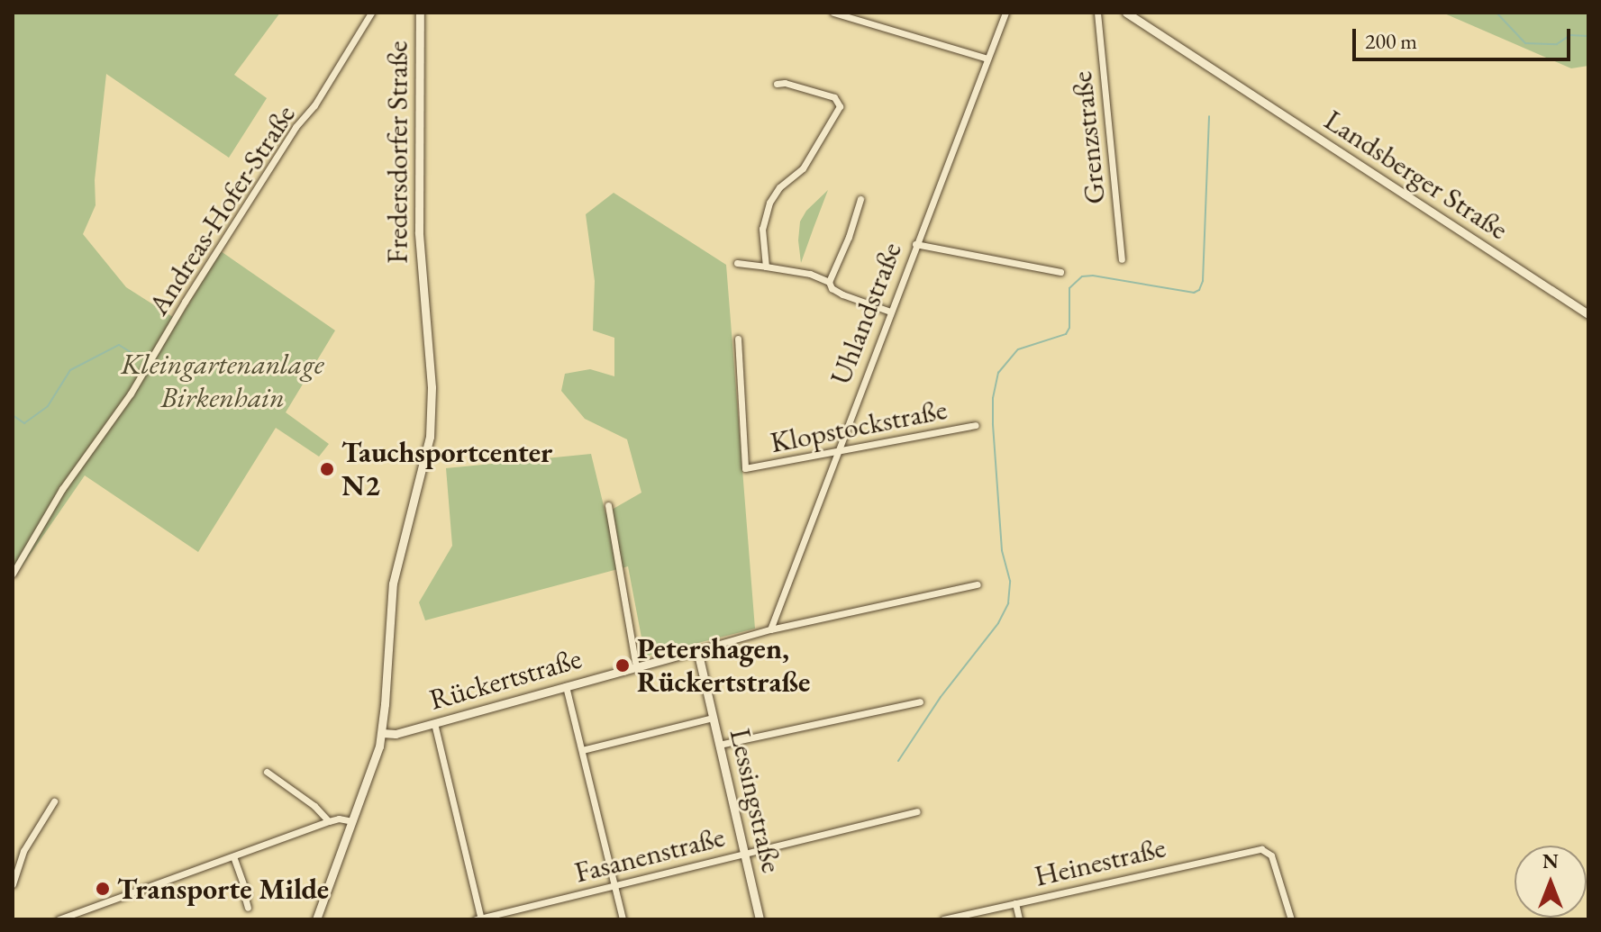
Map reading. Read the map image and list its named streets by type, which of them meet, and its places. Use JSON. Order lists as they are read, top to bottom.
{
  "streets": {
    "street": [
      "Grenzstraße",
      "Fredersdorfer Straße",
      "Landsberger Straße",
      "Andreas-Hofer-Straße",
      "Uhlandstraße",
      "Klopstockstraße",
      "Rückertstraße",
      "Lessingstraße",
      "Fasanenstraße",
      "Heinestraße"
    ]
  },
  "crossings": [
    ["Fredersdorfer Straße", "Rückertstraße"],
    ["Uhlandstraße", "Klopstockstraße"],
    ["Uhlandstraße", "Rückertstraße"],
    ["Rückertstraße", "Lessingstraße"],
    ["Lessingstraße", "Fasanenstraße"]
  ],
  "parks": ["Kleingartenanlage Birkenhain"],
  "places": ["Tauchsportcenter N2", "Petershagen, Rückertstraße", "Transporte Milde"],
  "scale_bar": "200 m",
  "north": "top"
}
